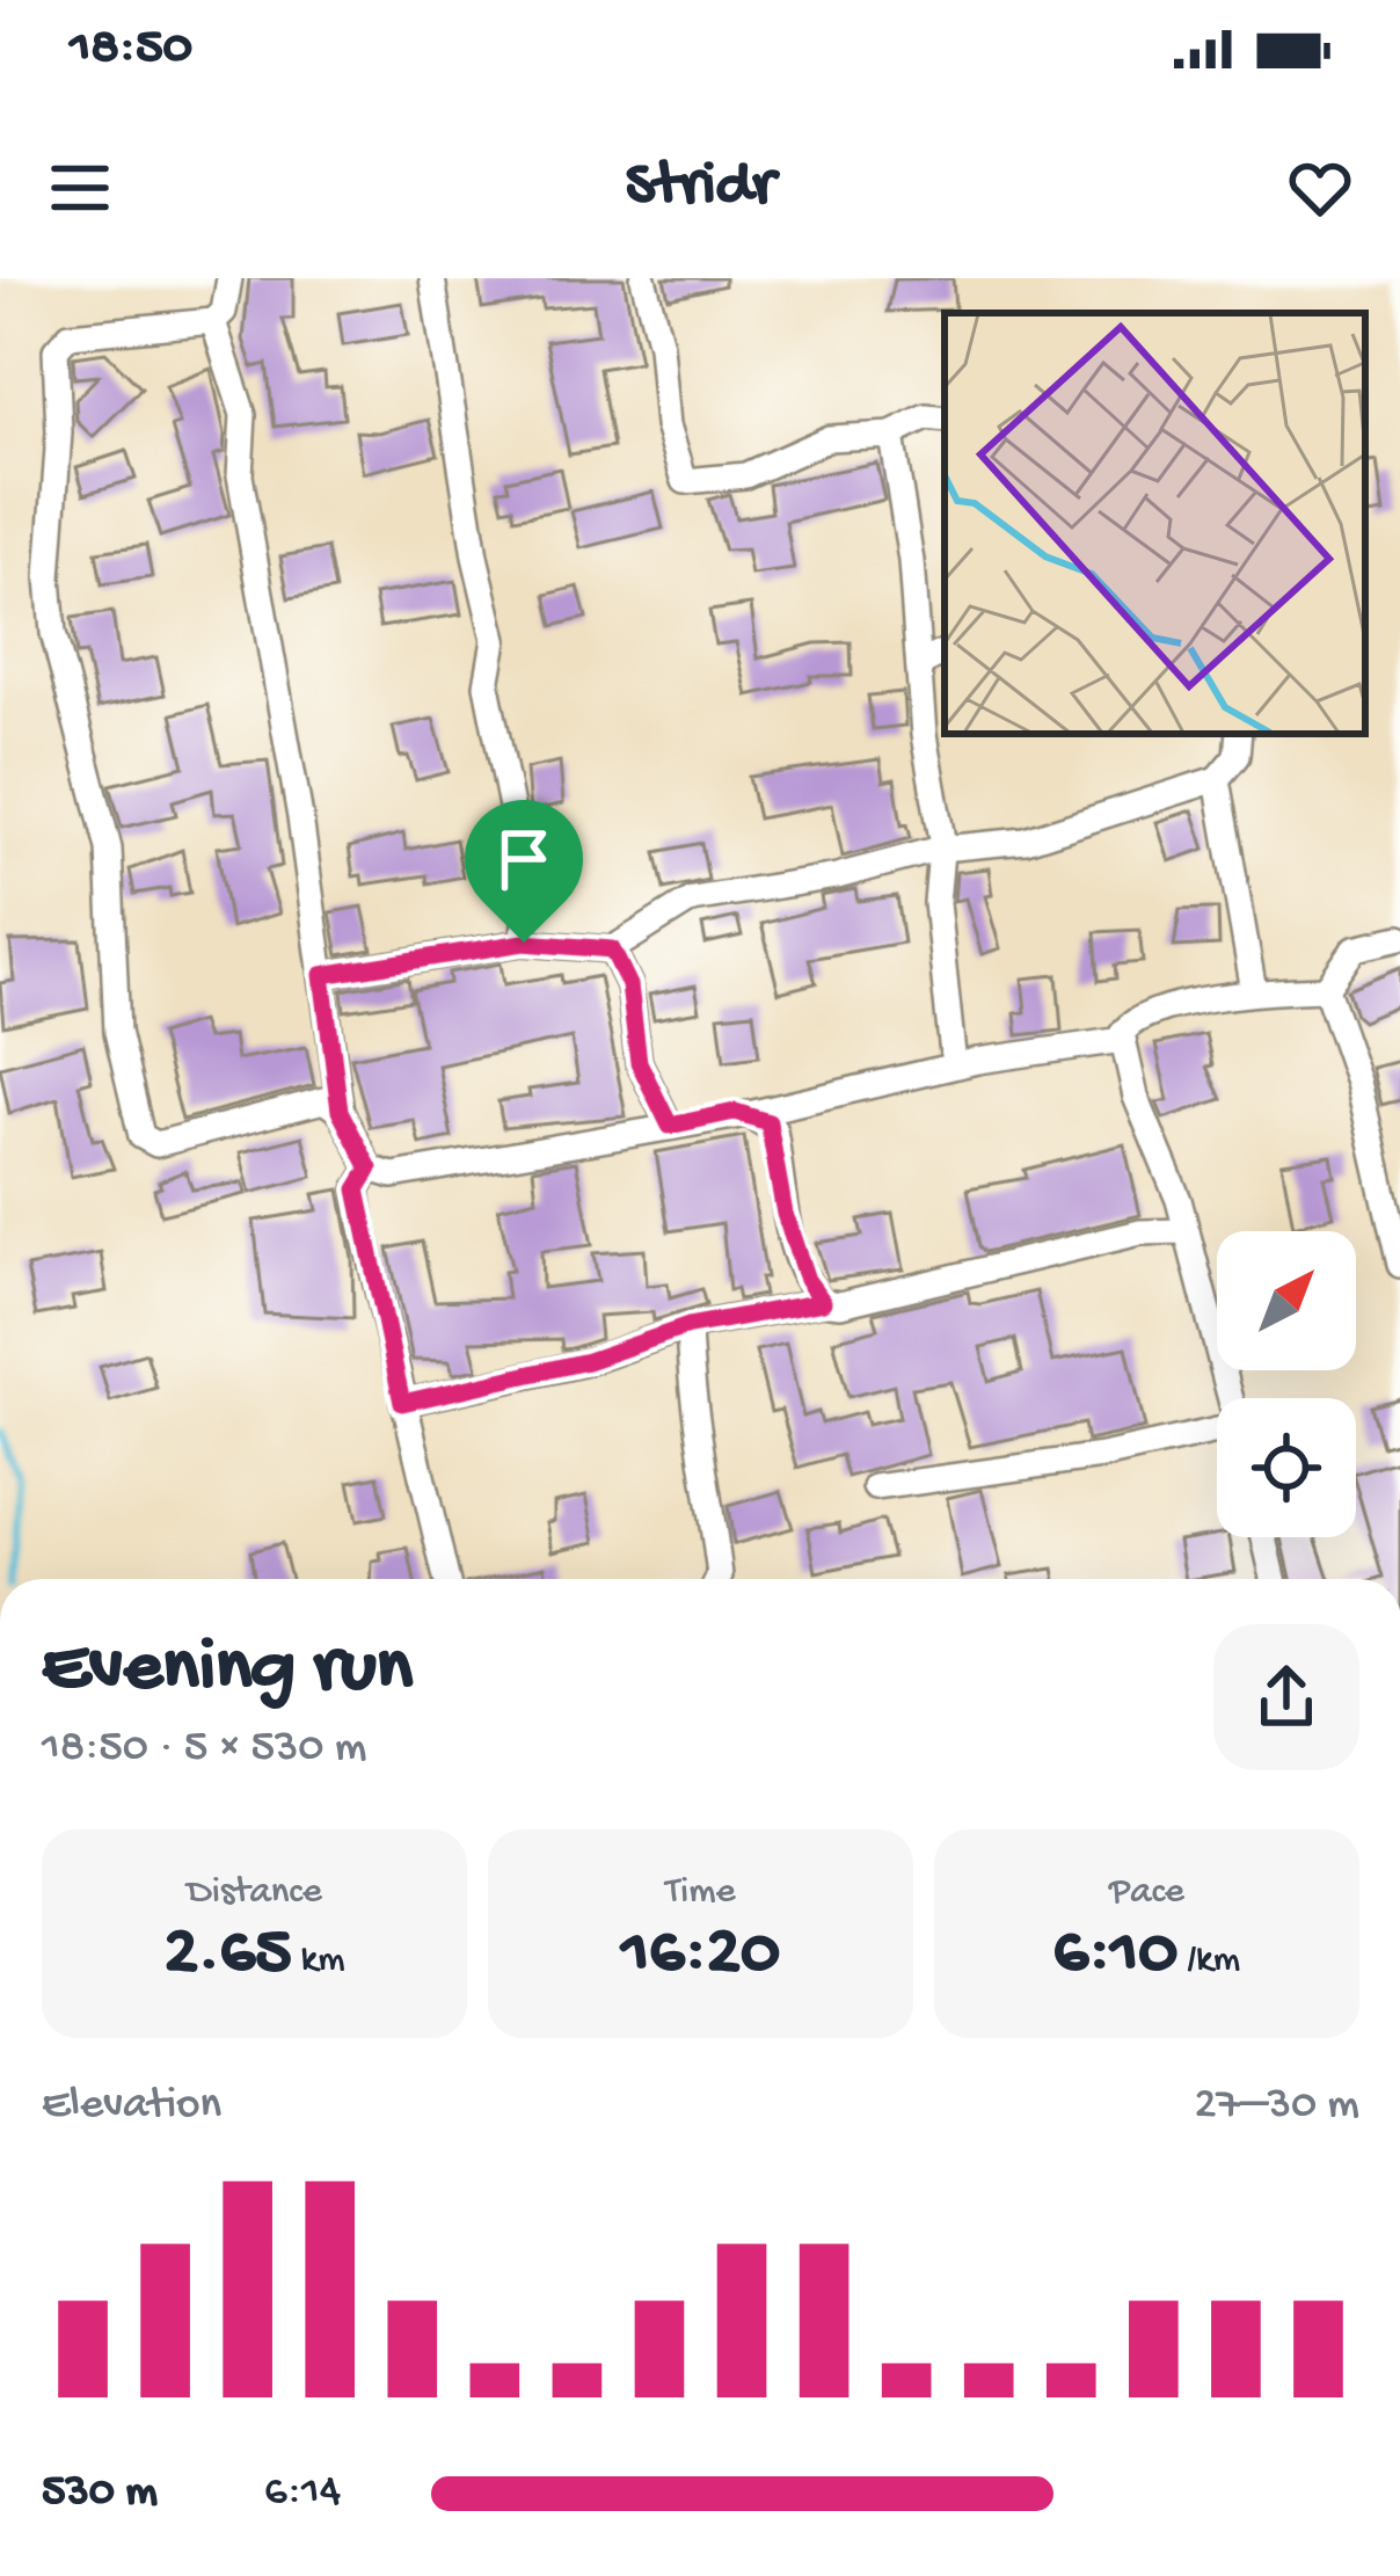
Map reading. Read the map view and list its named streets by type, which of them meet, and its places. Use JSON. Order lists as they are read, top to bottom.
{
  "north": "top right",
  "page": {
    "status": "18:50",
    "header": "Stridr",
    "heading": ["Evening run", "18:50 · 5 × 530 m"],
    "stats": [
      ["Distance", "2.65 km"],
      ["Time", "16:20"],
      ["Pace", "6:10 /km"]
    ],
    "chart": ["Elevation", "27–30 m"],
    "list": [
      {
        "name": "530 m",
        "note": "6:14"
      }
    ]
  }
}
